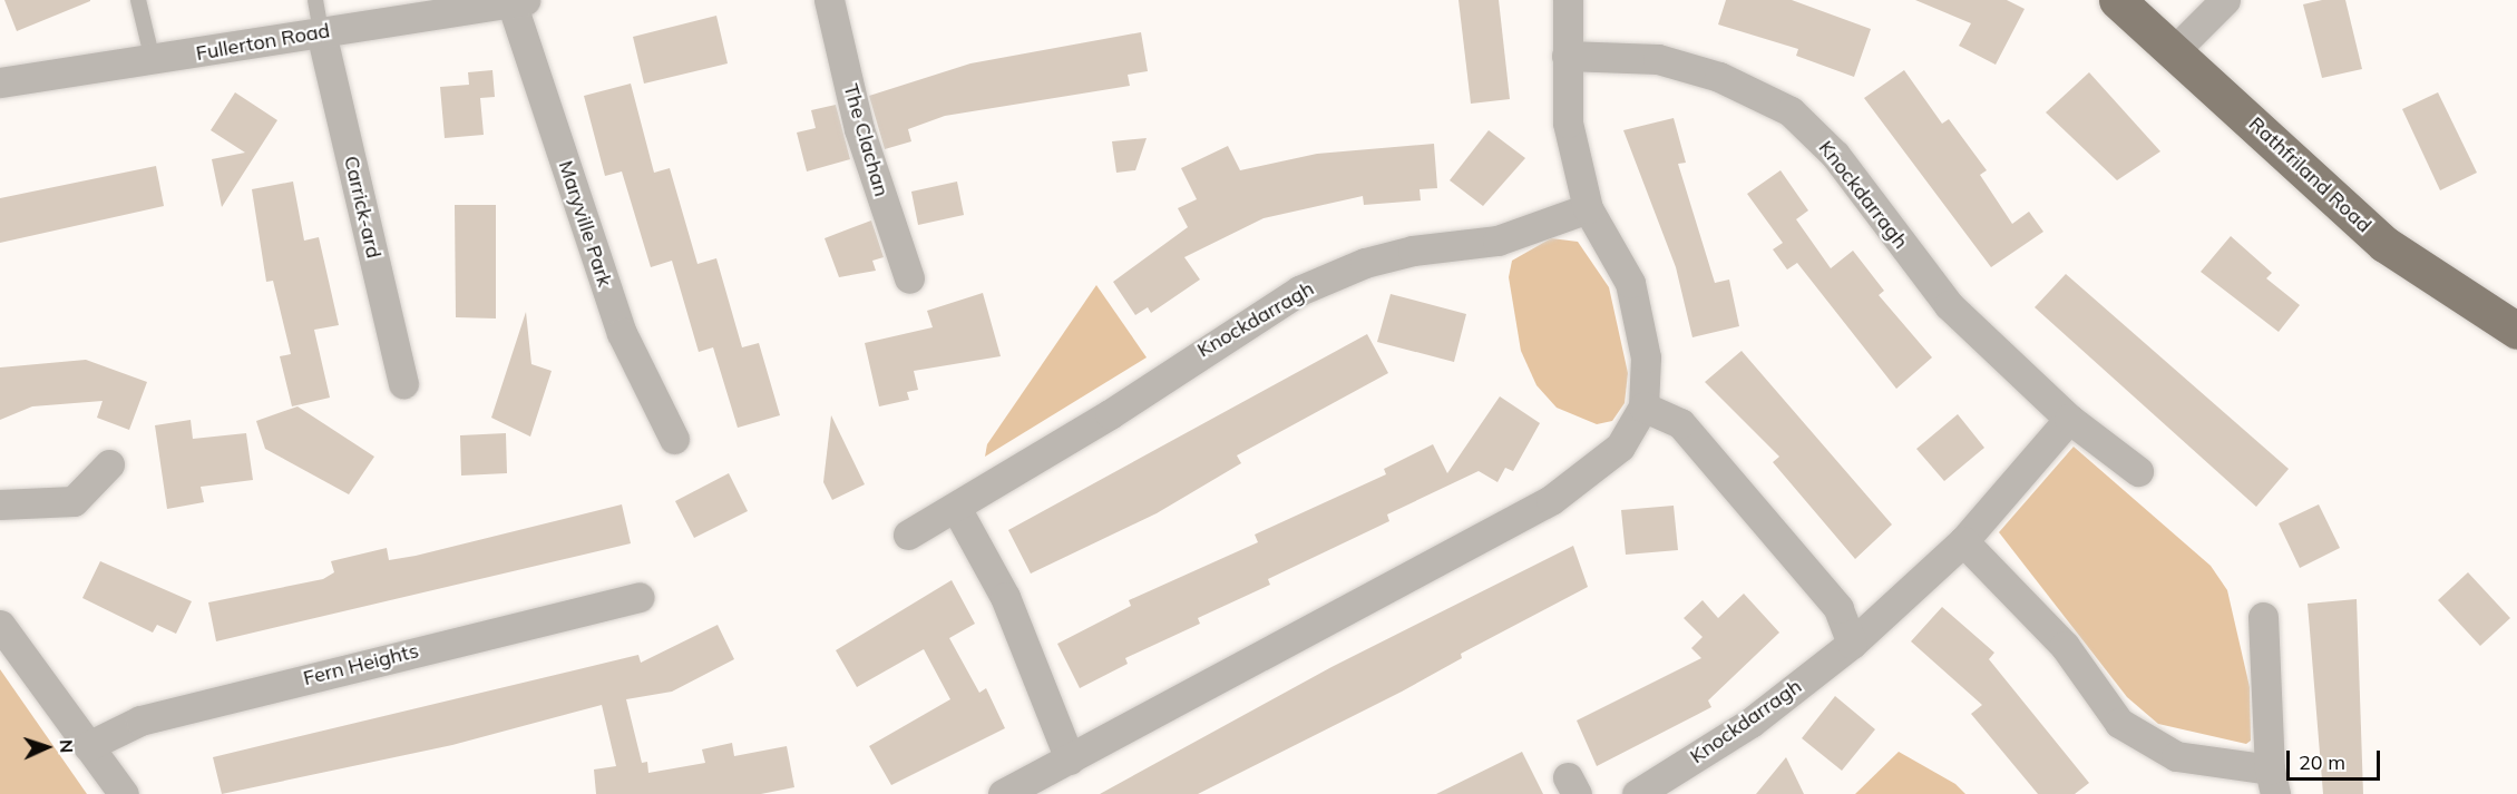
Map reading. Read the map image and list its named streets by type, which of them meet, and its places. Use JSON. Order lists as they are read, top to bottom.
{
  "streets": {
    "main road": ["Rathfriland Road"],
    "street": [
      "Fullerton Road",
      "The Clachan",
      "Knockdarragh",
      "Carrick-ard",
      "Maryville Park",
      "Fern Heights"
    ]
  },
  "crossings": [
    ["Fullerton Road", "Carrick-ard"],
    ["Fullerton Road", "Maryville Park"]
  ],
  "scale_bar": "20 m",
  "north": "right"
}
